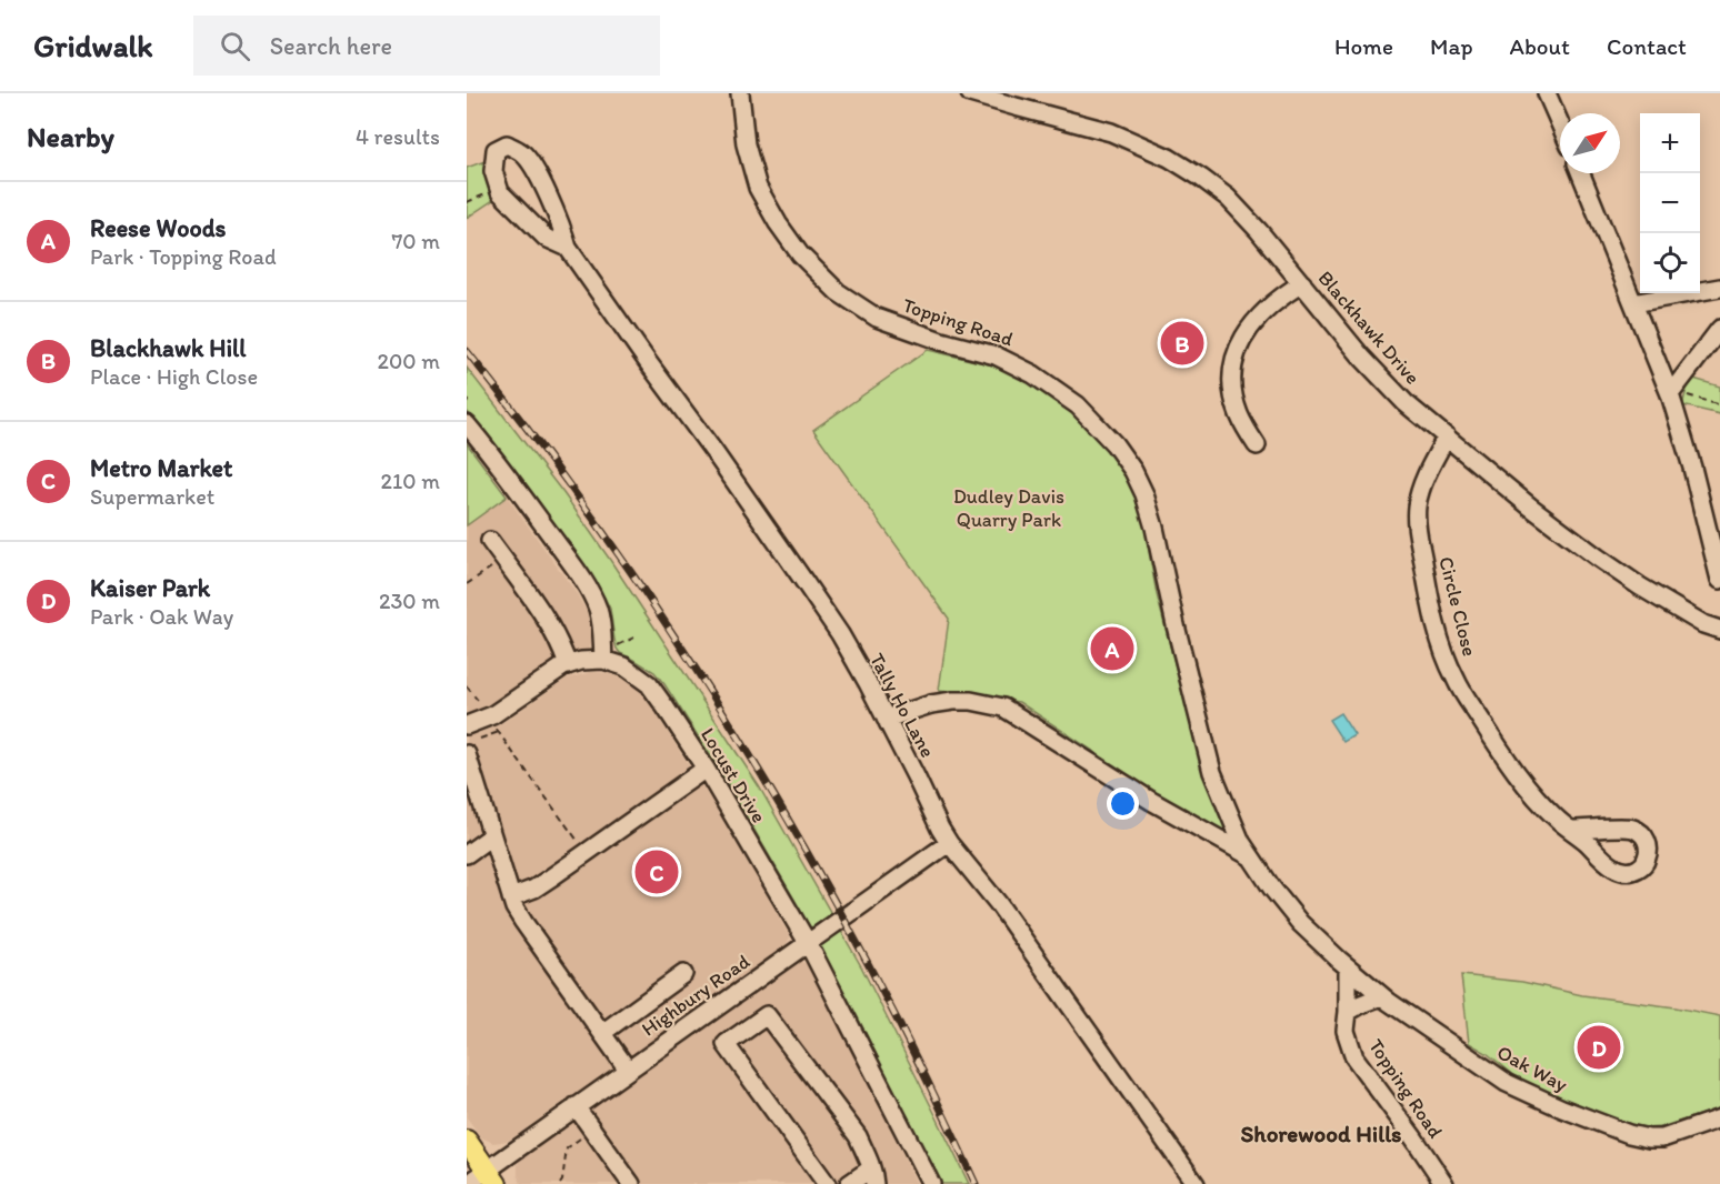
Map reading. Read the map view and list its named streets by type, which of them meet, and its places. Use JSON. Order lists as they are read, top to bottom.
{
  "streets": {
    "street": [
      "Topping Road",
      "Blackhawk Drive",
      "Circle Close",
      "Tally Ho Lane",
      "Locust Drive",
      "Highbury Road",
      "Oak Way"
    ]
  },
  "crossings": [
    ["Topping Road", "Oak Way"],
    ["Blackhawk Drive", "Circle Close"],
    ["Tally Ho Lane", "Highbury Road"],
    ["Locust Drive", "Highbury Road"]
  ],
  "districts": ["Shorewood Hills"],
  "parks": ["Dudley Davis Quarry Park"],
  "north": "top right",
  "page": {
    "header": "Gridwalk",
    "search": "Search here",
    "nav": [
      "Home",
      "Map",
      "About",
      "Contact"
    ],
    "heading": ["Nearby", "4 results"],
    "map_buttons": ["+", "−"],
    "list": [
      {
        "mark": "A",
        "name": "Reese Woods",
        "note": "Park · Topping Road",
        "value": "70 m"
      },
      {
        "mark": "B",
        "name": "Blackhawk Hill",
        "note": "Place · High Close",
        "value": "200 m"
      },
      {
        "mark": "C",
        "name": "Metro Market",
        "note": "Supermarket",
        "value": "210 m"
      },
      {
        "mark": "D",
        "name": "Kaiser Park",
        "note": "Park · Oak Way",
        "value": "230 m"
      }
    ],
    "pins": [
      "B",
      "A",
      "C",
      "D"
    ]
  }
}
